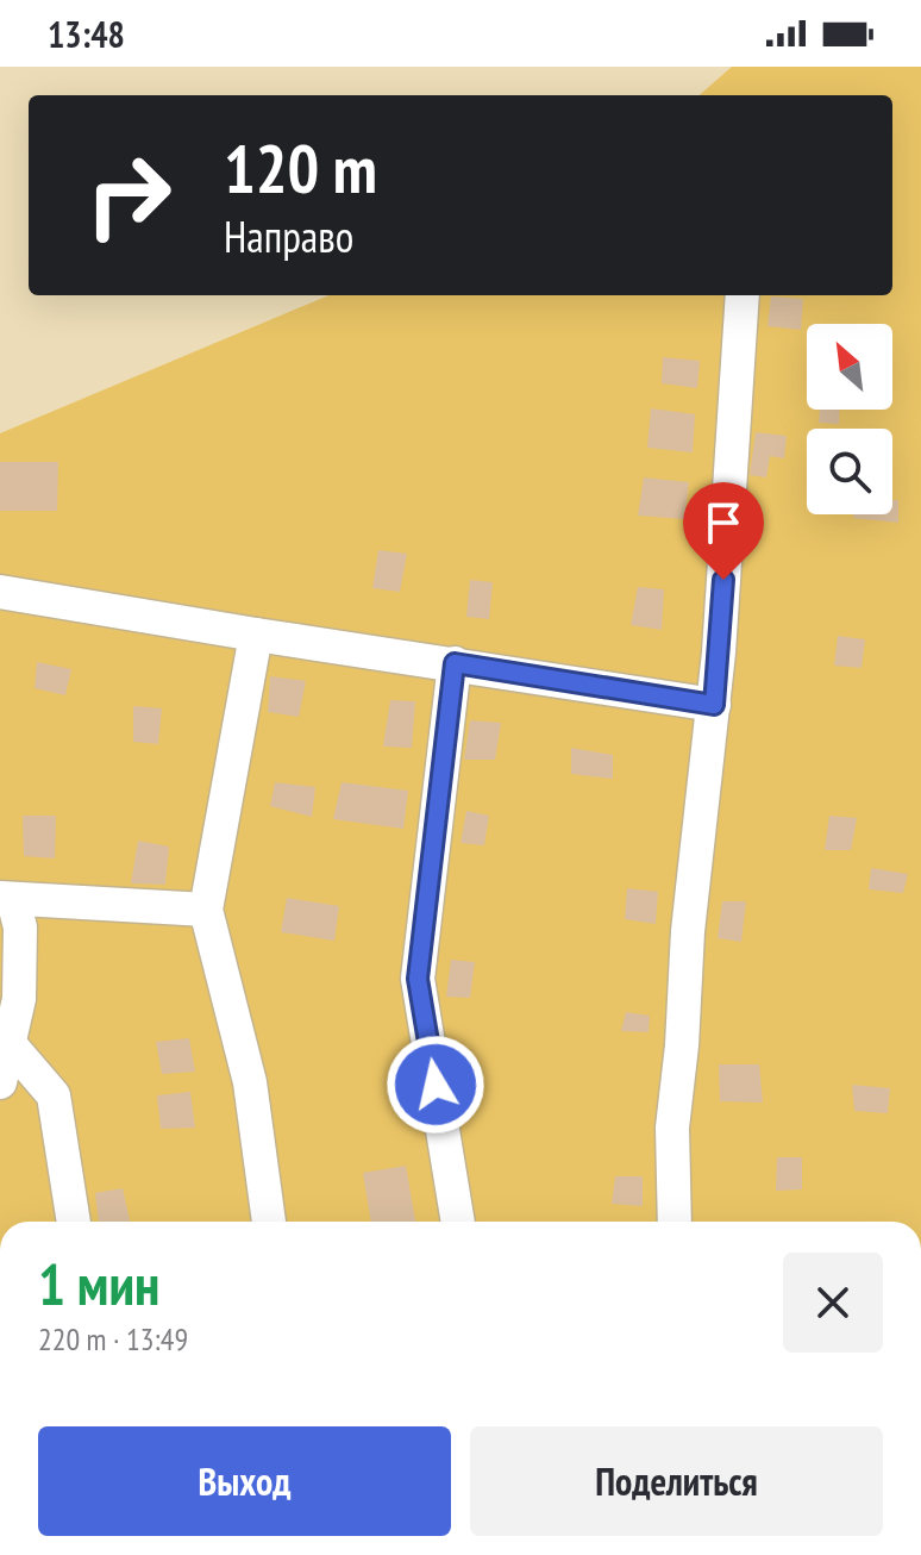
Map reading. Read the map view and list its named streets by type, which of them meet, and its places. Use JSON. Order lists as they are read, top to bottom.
{
  "north": "top left",
  "page": {
    "status": "13:48",
    "turn": ["120 m", "Направо"],
    "heading": ["1 мин", "220 m · 13:49"],
    "buttons": ["Выход", "Поделиться"]
  }
}
